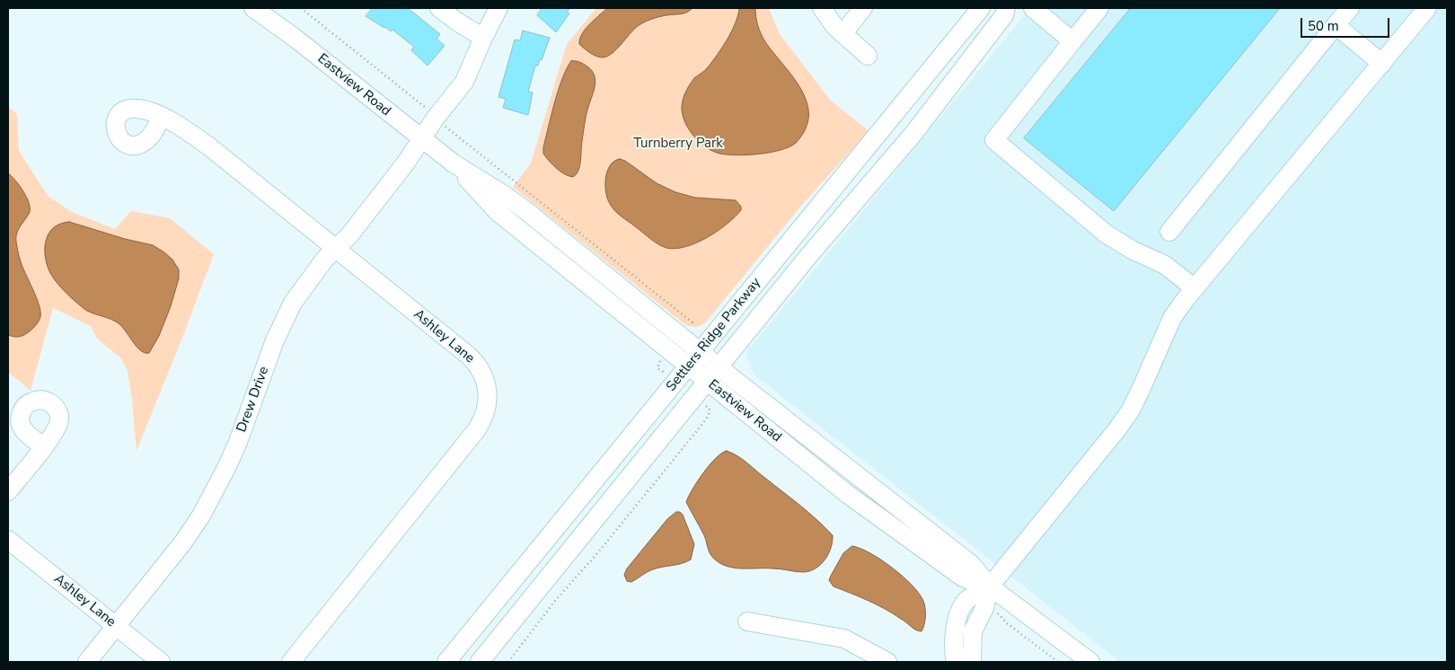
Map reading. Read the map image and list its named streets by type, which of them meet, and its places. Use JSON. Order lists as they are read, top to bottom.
{
  "streets": {
    "street": [
      "Eastview Road",
      "Settlers Ridge Parkway",
      "Ashley Lane",
      "Drew Drive"
    ]
  },
  "crossings": [
    ["Eastview Road", "Settlers Ridge Parkway"],
    ["Eastview Road", "Drew Drive"],
    ["Ashley Lane", "Drew Drive"]
  ],
  "parks": ["Turnberry Park"],
  "scale_bar": "50 m"
}
